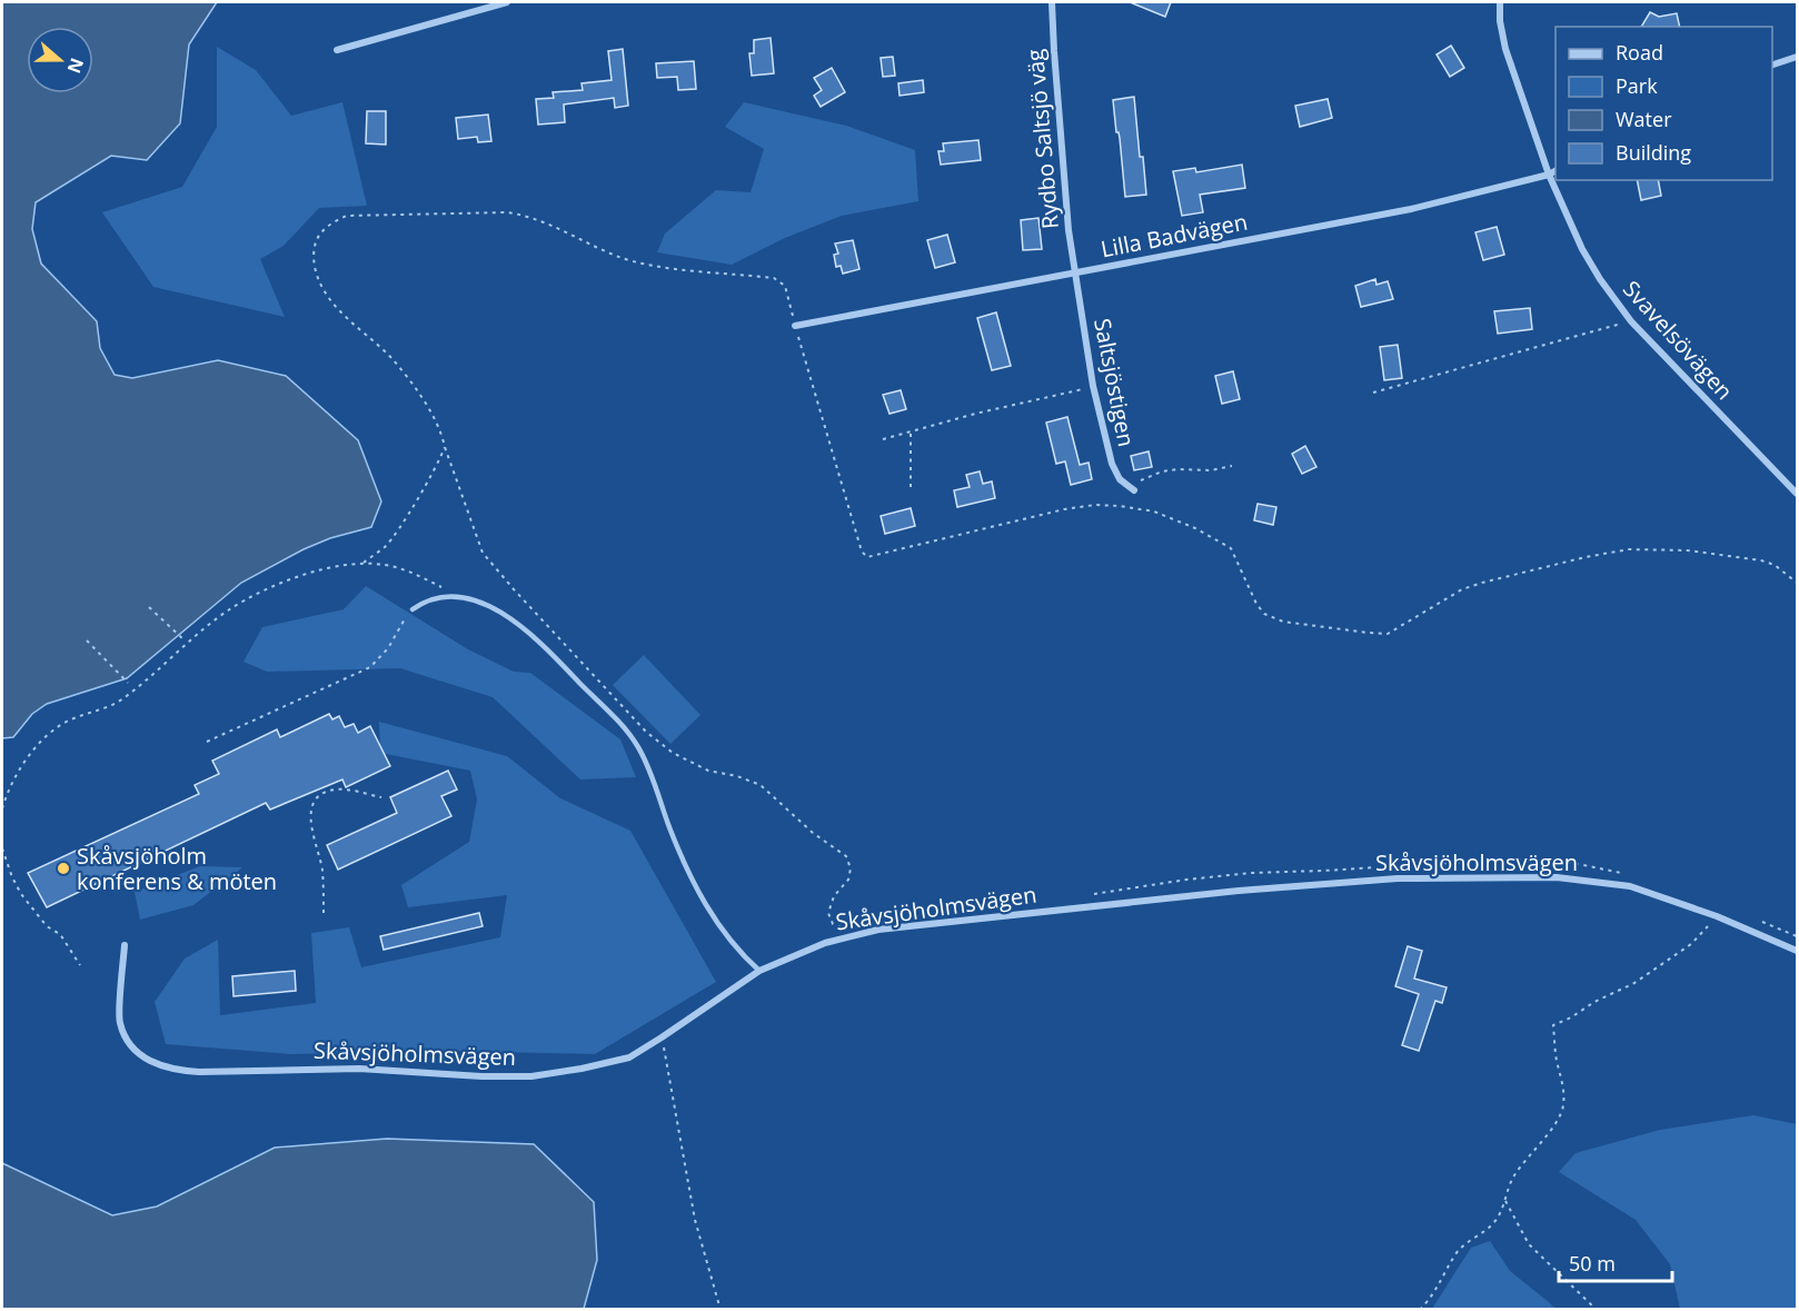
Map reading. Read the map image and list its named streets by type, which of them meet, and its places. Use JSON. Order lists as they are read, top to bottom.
{
  "streets": {
    "street": [
      "Rydbo Saltsjö väg",
      "Lilla Badvägen",
      "Svavelsövägen",
      "Saltsjöstigen",
      "Skåvsjöholmsvägen"
    ]
  },
  "crossings": [
    ["Rydbo Saltsjö väg", "Lilla Badvägen"],
    ["Rydbo Saltsjö väg", "Saltsjöstigen"],
    ["Lilla Badvägen", "Svavelsövägen"],
    ["Lilla Badvägen", "Saltsjöstigen"]
  ],
  "places": ["Skåvsjöholm konferens & möten"],
  "legend": [
    "Road",
    "Park",
    "Water",
    "Building"
  ],
  "scale_bar": "50 m",
  "north": "right"
}
